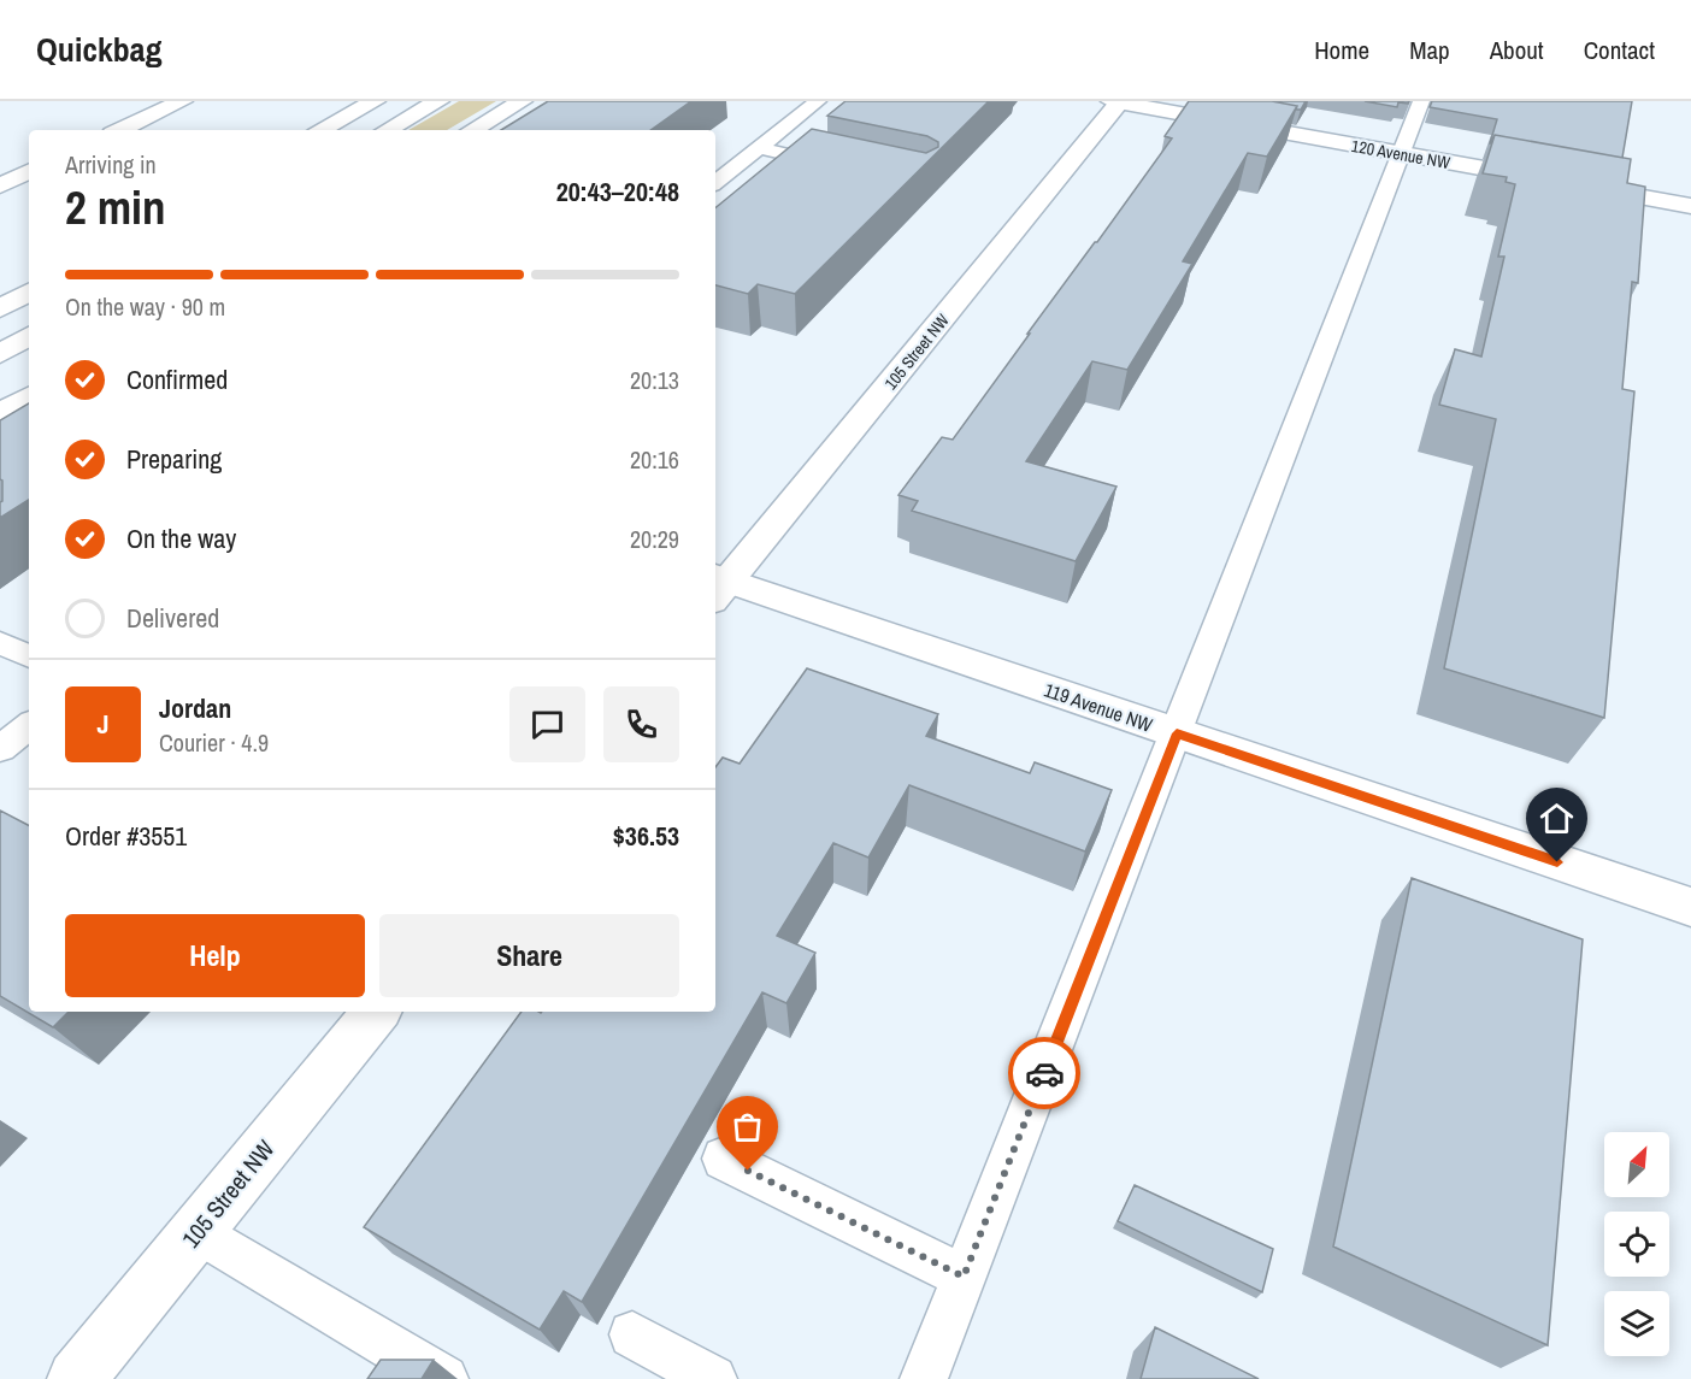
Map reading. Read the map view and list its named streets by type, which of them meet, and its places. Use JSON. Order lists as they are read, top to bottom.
{
  "streets": {
    "street": ["120 Avenue NW", "105 Street NW", "119 Avenue NW"]
  },
  "crossings": [
    ["120 Avenue NW", "105 Street NW"],
    ["105 Street NW", "119 Avenue NW"]
  ],
  "north": "top right",
  "page": {
    "header": "Quickbag",
    "nav": [
      "Home",
      "Map",
      "About",
      "Contact"
    ],
    "heading": ["2 min", "Arriving in", "20:43–20:48"],
    "panel": [
      "Jordan",
      "Courier · 4.9",
      "Order #3551",
      "$36.53"
    ],
    "bar": "On the way · 90 m",
    "list": [
      ["Confirmed", "20:13"],
      ["Preparing", "20:16"],
      ["On the way", "20:29"],
      "Delivered"
    ],
    "round": "J",
    "buttons": ["Help", "Share"]
  }
}
